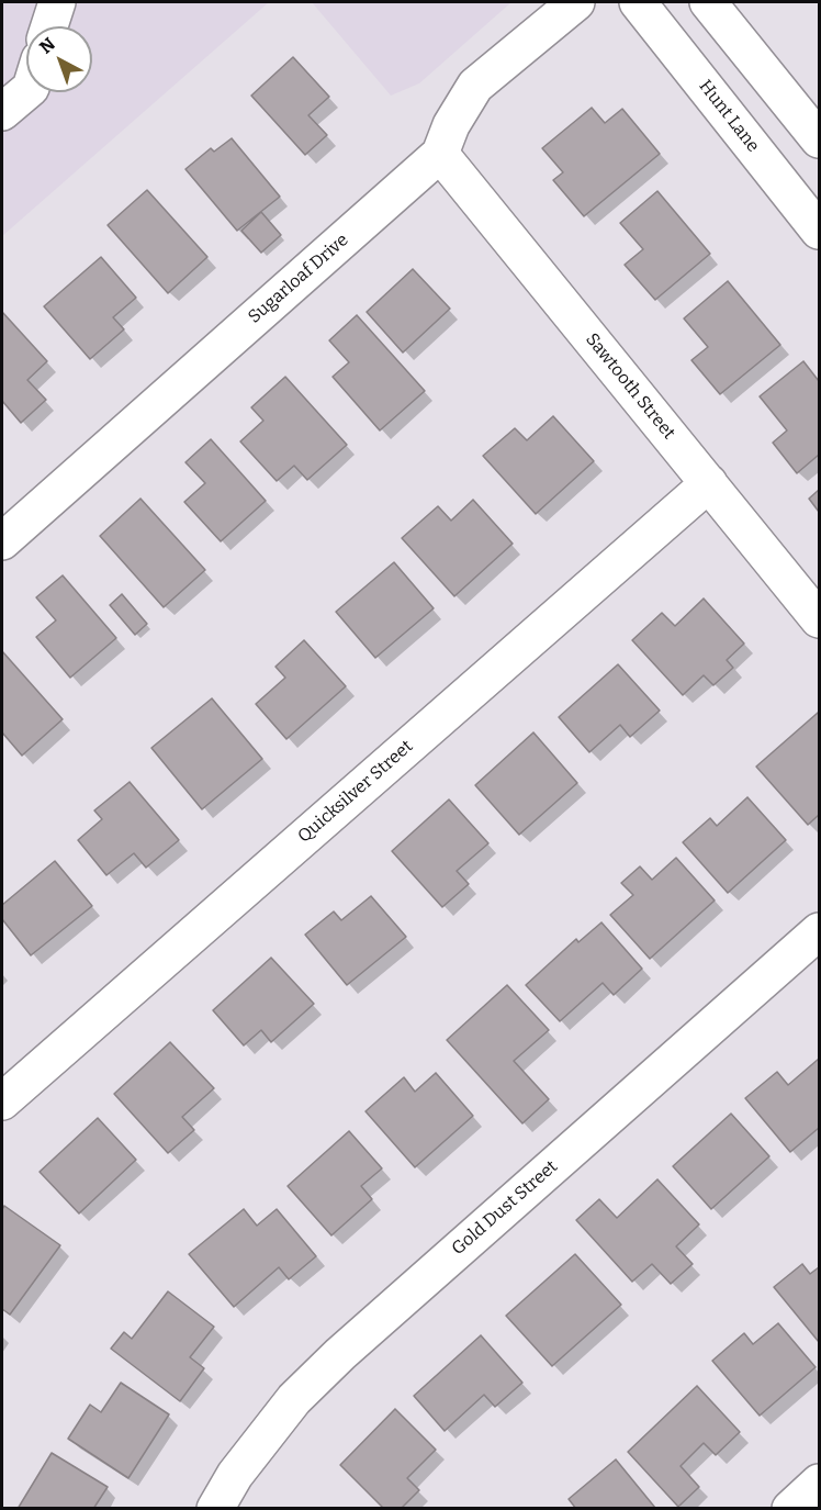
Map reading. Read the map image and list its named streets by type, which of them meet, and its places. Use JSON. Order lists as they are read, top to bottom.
{
  "streets": {
    "street": [
      "Hunt Lane",
      "Sugarloaf Drive",
      "Sawtooth Street",
      "Quicksilver Street",
      "Gold Dust Street"
    ]
  },
  "crossings": [
    ["Sugarloaf Drive", "Sawtooth Street"],
    ["Sawtooth Street", "Quicksilver Street"]
  ],
  "north": "top left"
}
